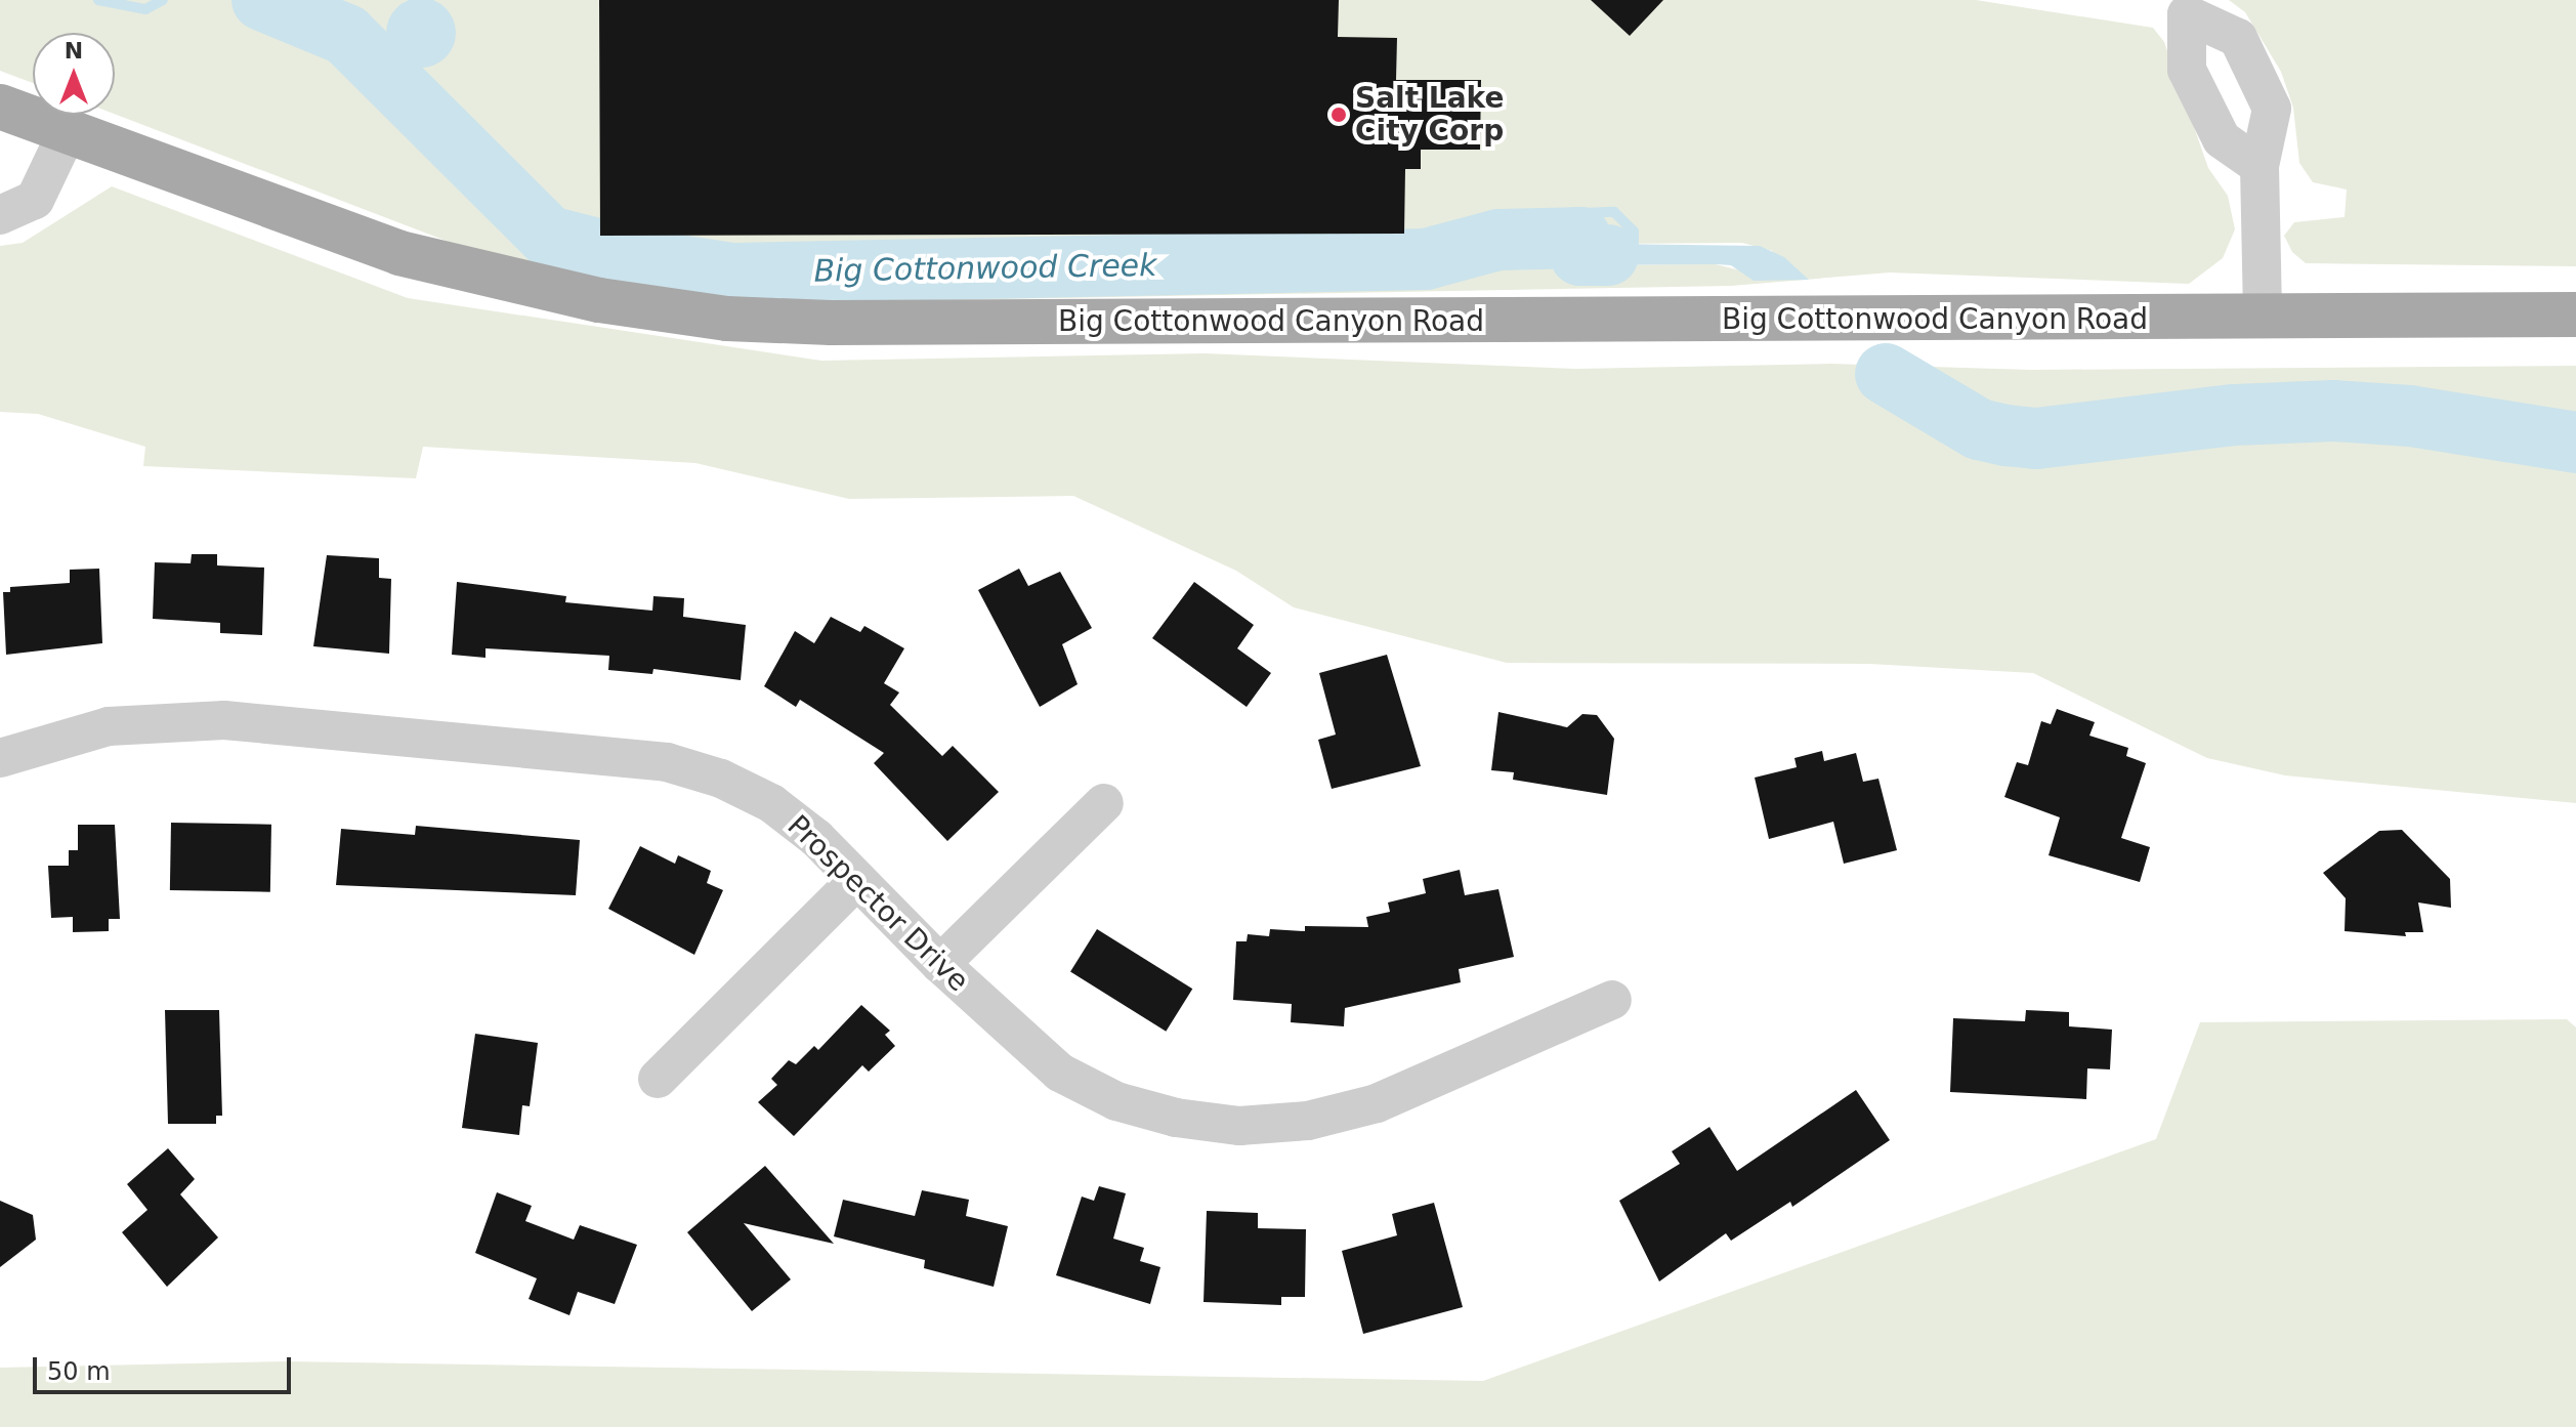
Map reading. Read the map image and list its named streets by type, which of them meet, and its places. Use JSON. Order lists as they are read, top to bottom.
{
  "streets": {
    "main road": ["Big Cottonwood Canyon Road"],
    "street": ["Prospector Drive"]
  },
  "water": ["Big Cottonwood Creek"],
  "places": ["Salt Lake City Corp"],
  "scale_bar": "50 m",
  "north": "top"
}
